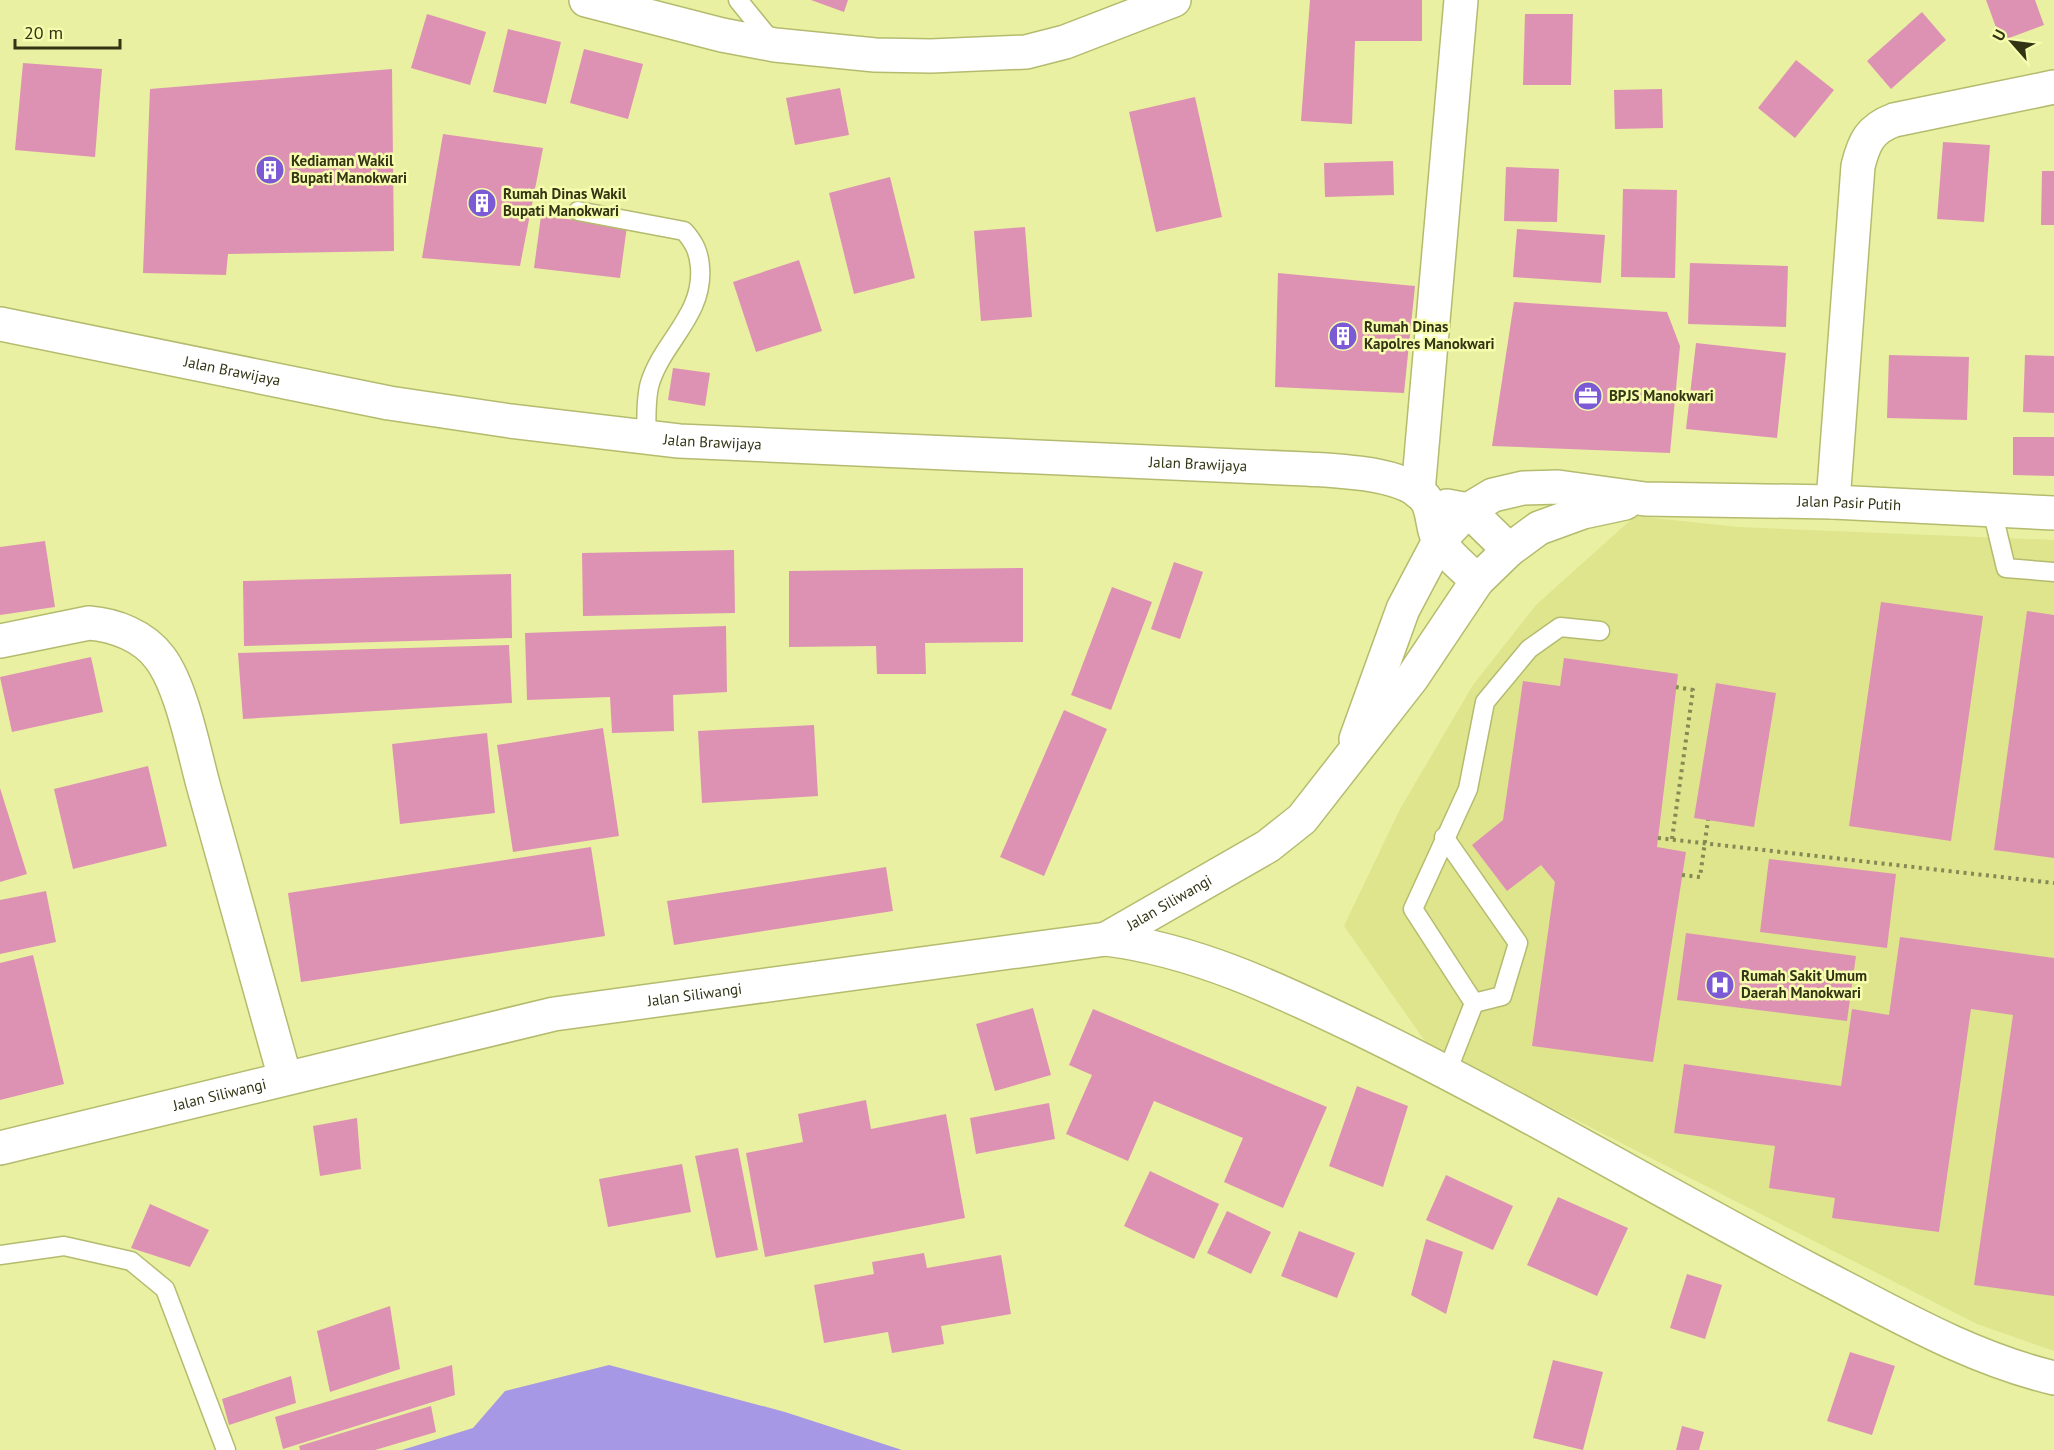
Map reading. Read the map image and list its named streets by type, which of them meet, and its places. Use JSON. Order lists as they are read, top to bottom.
{
  "streets": {
    "main road": ["Jalan Brawijaya", "Jalan Pasir Putih", "Jalan Siliwangi"]
  },
  "crossings": [
    ["Jalan Brawijaya", "Jalan Pasir Putih"],
    ["Jalan Brawijaya", "Jalan Siliwangi"],
    ["Jalan Pasir Putih", "Jalan Siliwangi"]
  ],
  "places": {
    "building": ["Kediaman Wakil Bupati Manokwari", "Rumah Dinas Wakil Bupati Manokwari", "Rumah Dinas Kapolres Manokwari"],
    "office": ["BPJS Manokwari"],
    "hospital": ["Rumah Sakit Umum Daerah Manokwari"]
  },
  "scale_bar": "20 m",
  "north": "top left"
}
